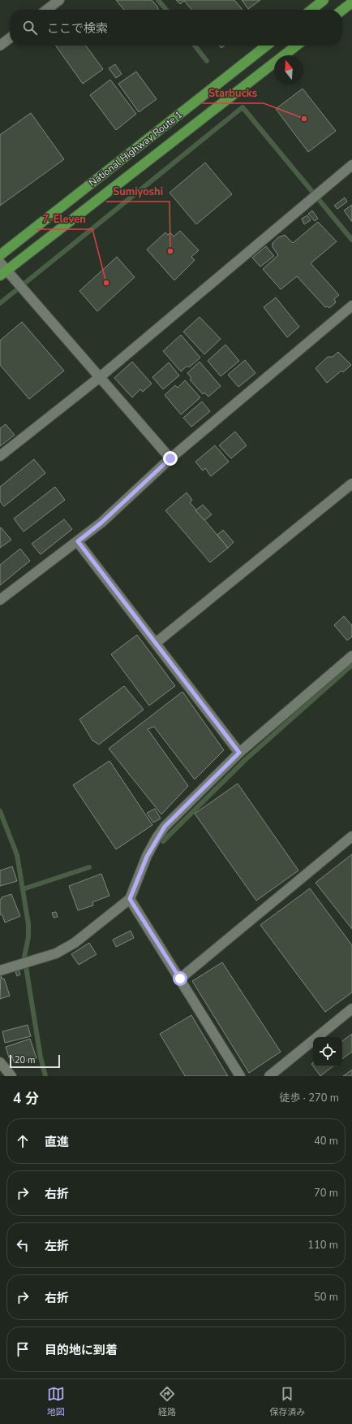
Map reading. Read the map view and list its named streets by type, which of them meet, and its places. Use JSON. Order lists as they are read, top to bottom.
{
  "streets": {
    "highway": ["National Highway Route 1"]
  },
  "places": ["Starbucks", "Sumiyoshi", "7-Eleven"],
  "scale_bar": "20 m",
  "north": "top",
  "page": {
    "search": "ここで検索",
    "scale": "20 m",
    "heading": ["4 分", "徒歩 · 270 m"],
    "list": [
      ["直進", "40 m"],
      ["右折", "70 m"],
      ["左折", "110 m"],
      ["右折", "50 m"],
      "目的地に到着"
    ],
    "nav": ["地図", "経路", "保存済み"]
  }
}
